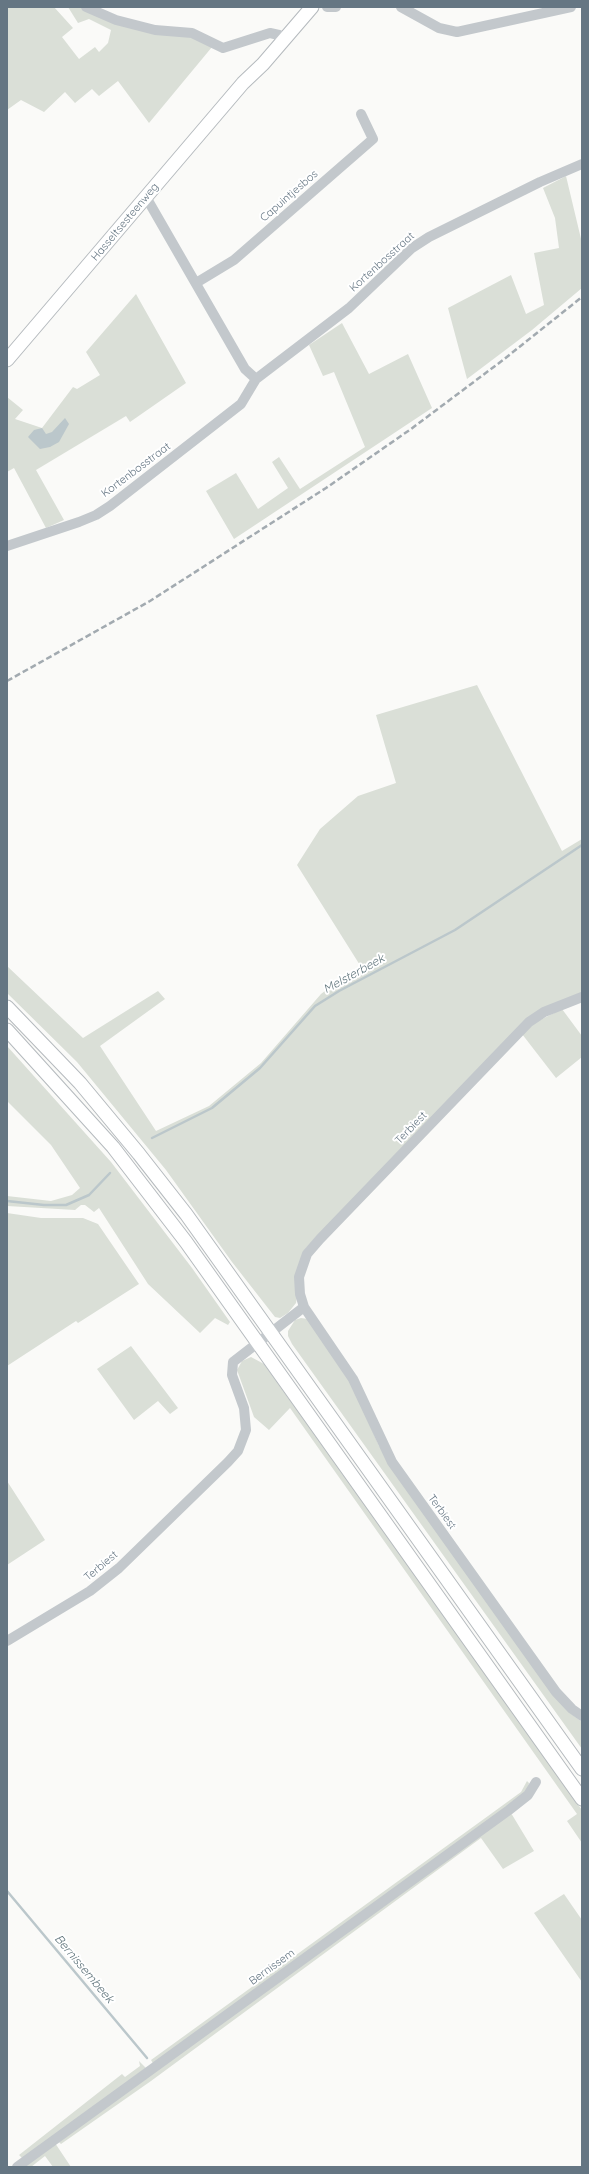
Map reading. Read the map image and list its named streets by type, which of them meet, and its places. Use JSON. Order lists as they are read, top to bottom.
{
  "streets": {
    "main road": ["Hasseltsesteenweg"],
    "street": [
      "Capuintjesbos",
      "Kortenbosstraat",
      "Terbiest",
      "Bernissem"
    ]
  },
  "water": ["Melsterbeek", "Bernissembeek"]
}
